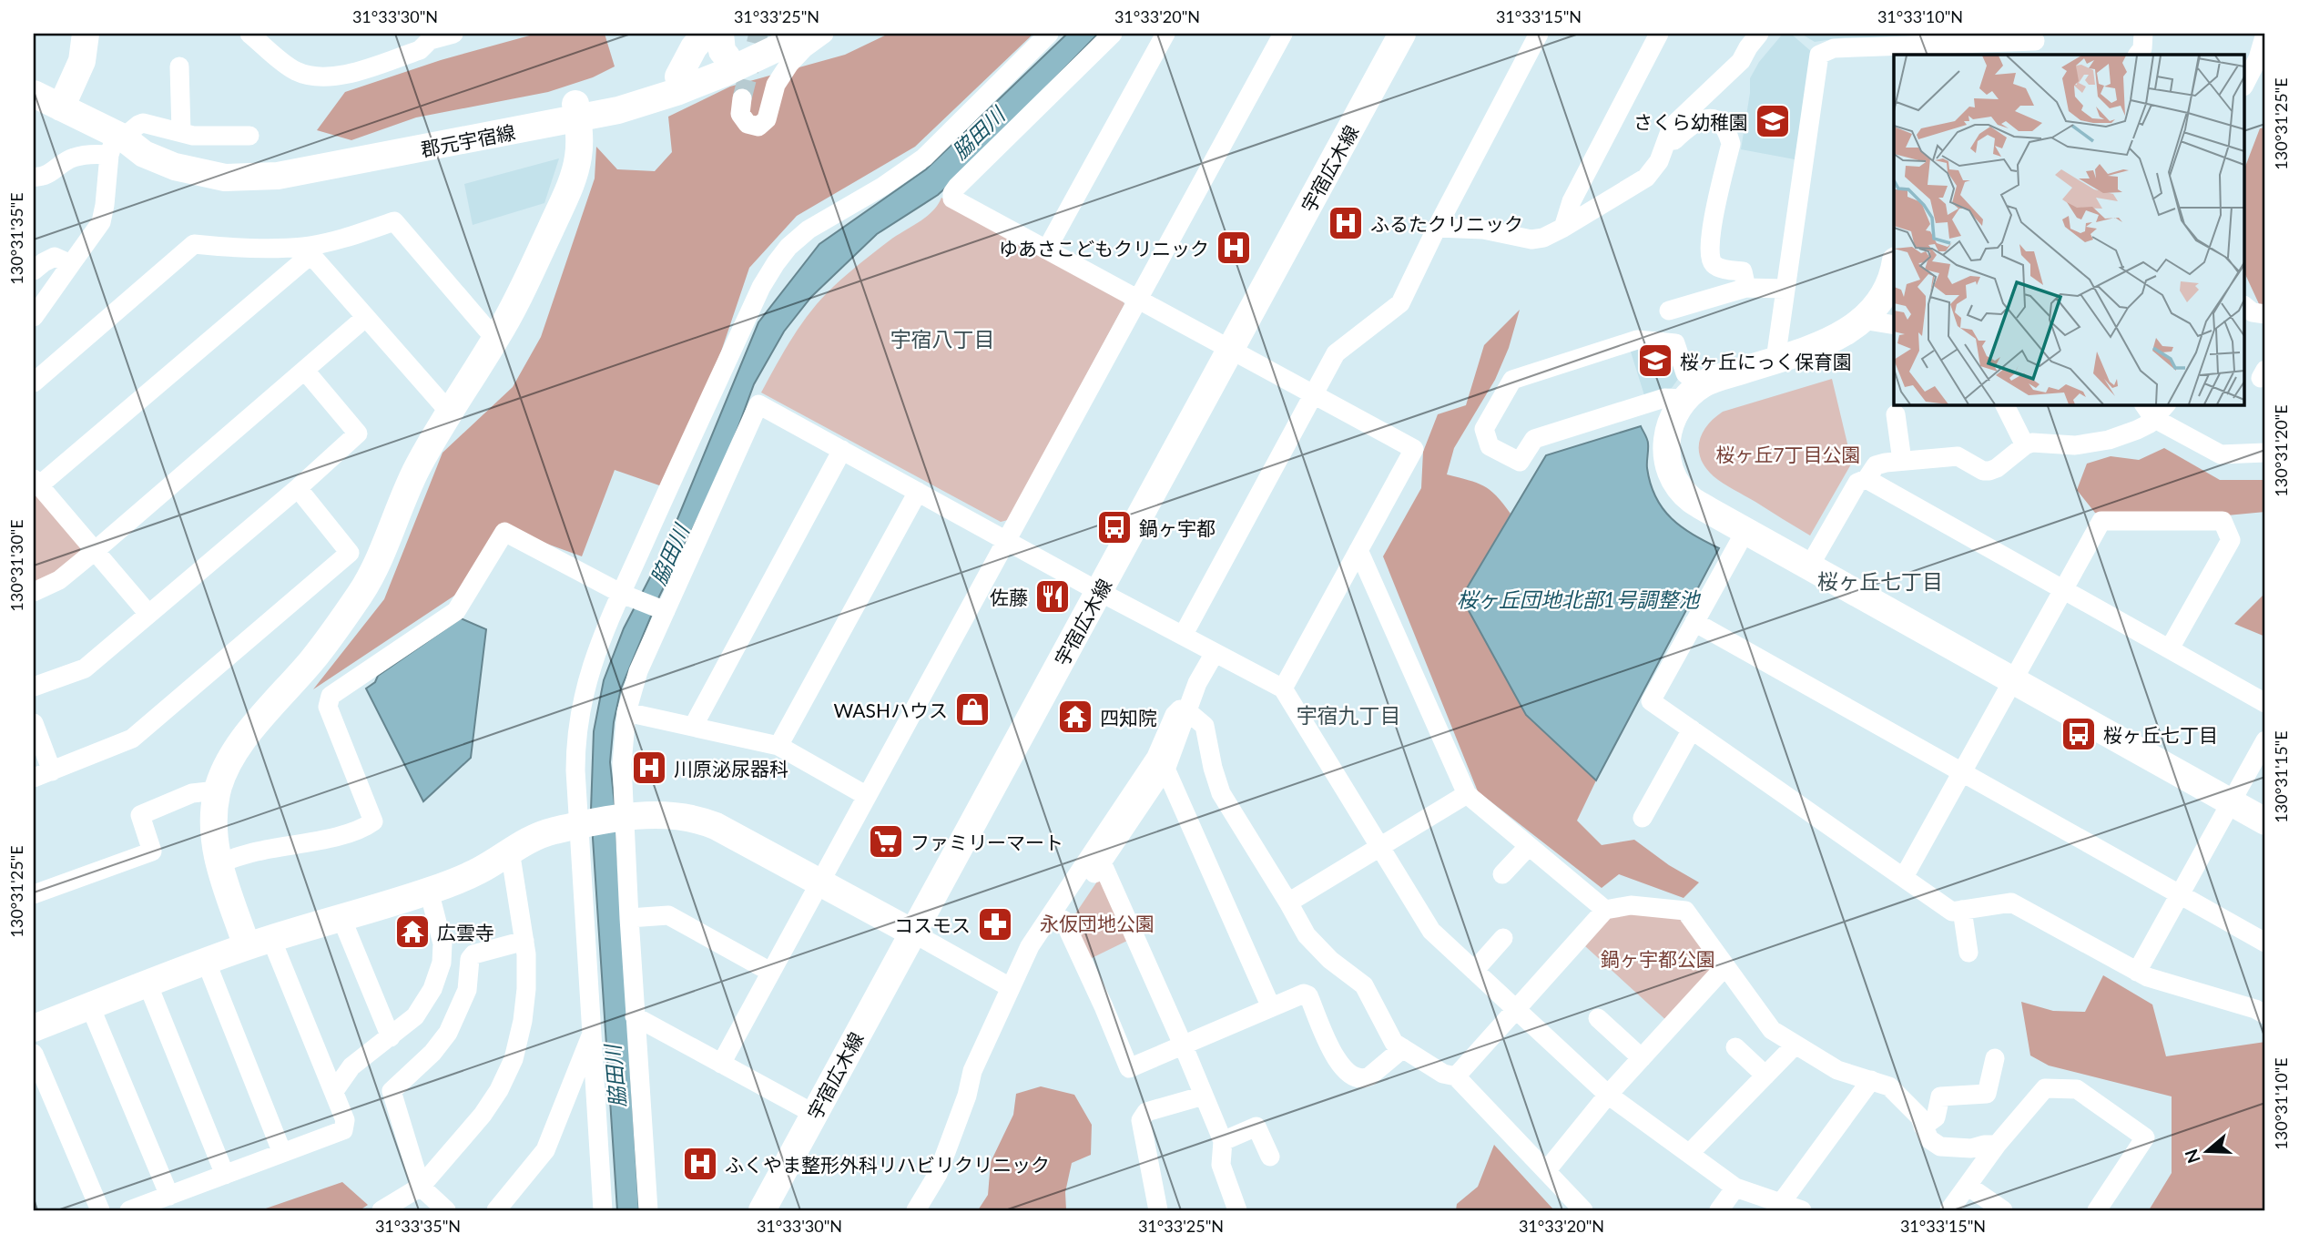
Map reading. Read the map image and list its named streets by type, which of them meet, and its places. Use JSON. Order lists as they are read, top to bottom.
{
  "streets": {
    "street": ["郡元宇宿線", "宇宿広木線"]
  },
  "districts": ["宇宿八丁目", "桜ヶ丘七丁目", "宇宿九丁目"],
  "water": ["脇田川", "桜ヶ丘団地北部1号調整池"],
  "parks": ["桜ヶ丘7丁目公園", "永仮団地公園", "鍋ヶ宇都公園"],
  "places": {
    "school or university": ["さくら幼稚園", "桜ヶ丘にっく保育園"],
    "hospital": [
      "ふるたクリニック",
      "ゆあさこどもクリニック",
      "川原泌尿器科",
      "ふくやま整形外科リハビリクリニック"
    ],
    "bus stop": ["鍋ヶ宇都", "桜ヶ丘七丁目"],
    "restaurant": ["佐藤"],
    "shop": ["WASHハウス"],
    "temple": ["四知院", "広雲寺"],
    "supermarket": ["ファミリーマート"],
    "pharmacy": ["コスモス"]
  },
  "north": "left",
  "coordinates": [
    "31°33'30\"N",
    "31°33'25\"N",
    "31°33'20\"N",
    "31°33'15\"N",
    "31°33'10\"N",
    "130°31'25\"E",
    "130°31'35\"E",
    "130°31'20\"E",
    "130°31'30\"E",
    "130°31'15\"E",
    "130°31'10\"E",
    "31°33'35\"N"
  ]
}
